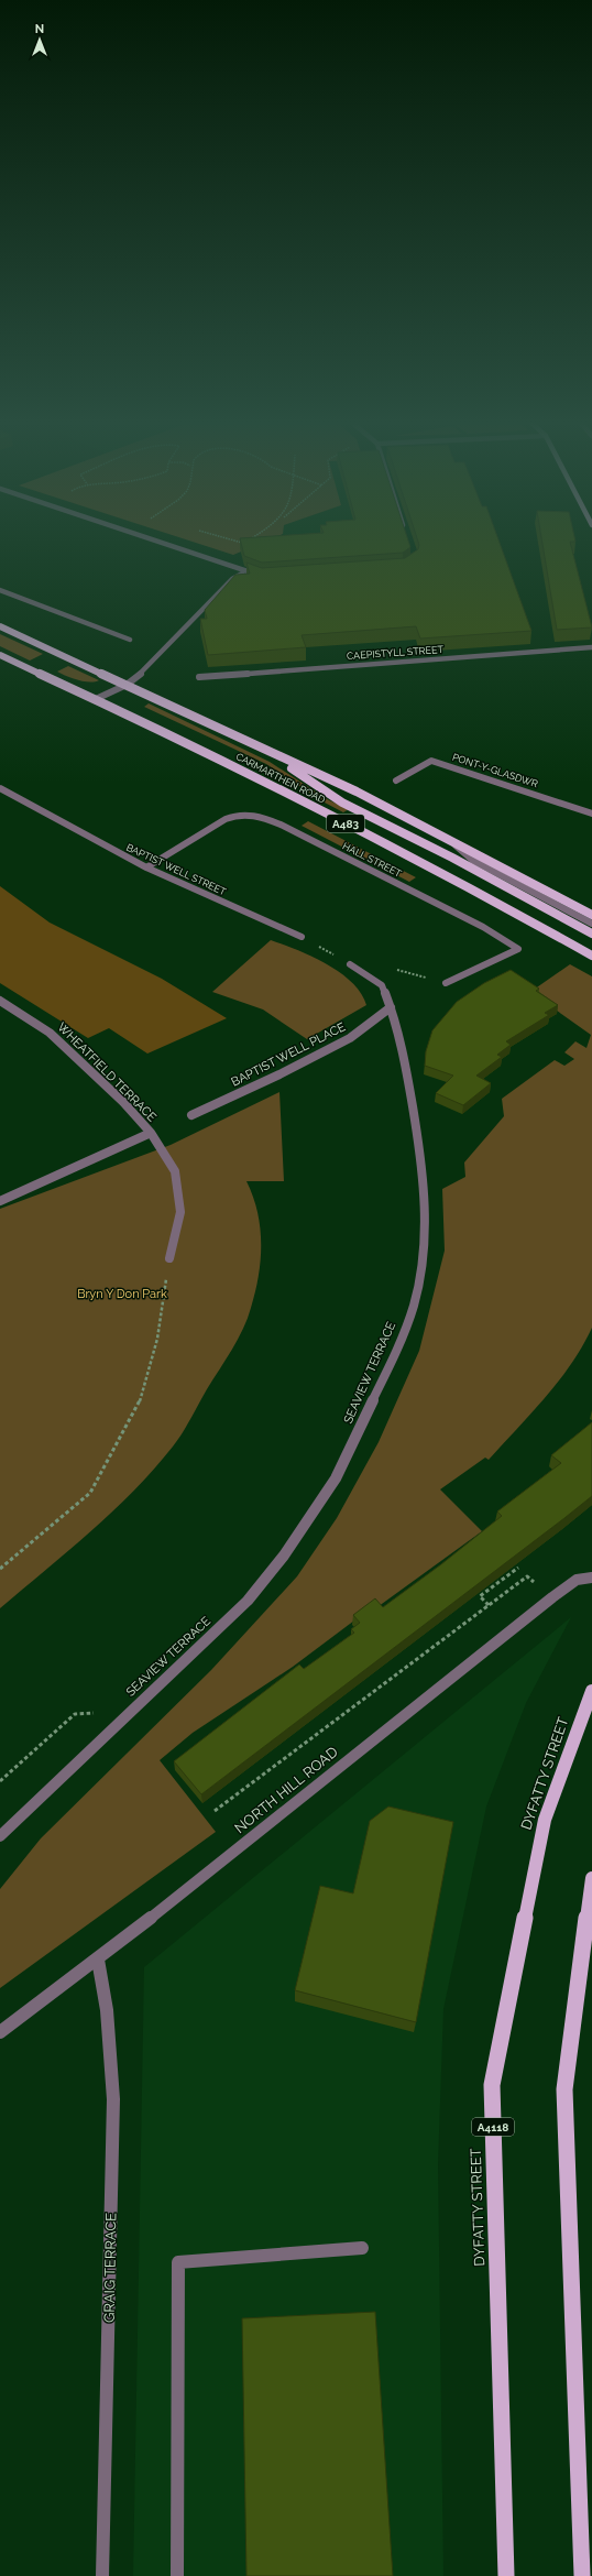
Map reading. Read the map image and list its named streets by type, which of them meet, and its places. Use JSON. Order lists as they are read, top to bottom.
{
  "streets": {
    "main road": [
      "CARMARTHEN ROAD",
      "A483",
      "DYFATTY STREET",
      "A4118"
    ],
    "street": [
      "CAEPISTYLL STREET",
      "PONT-Y-GLASDWR",
      "HALL STREET",
      "BAPTIST WELL STREET",
      "BAPTIST WELL PLACE",
      "WHEATFIELD TERRACE",
      "SEAVIEW TERRACE",
      "NORTH HILL ROAD",
      "GRAIG TERRACE"
    ]
  },
  "crossings": [
    ["CARMARTHEN ROAD", "A483"],
    ["HALL STREET", "BAPTIST WELL STREET"],
    ["BAPTIST WELL PLACE", "SEAVIEW TERRACE"],
    ["NORTH HILL ROAD", "GRAIG TERRACE"]
  ],
  "parks": ["Bryn Y Don Park"],
  "north": "top"
}
